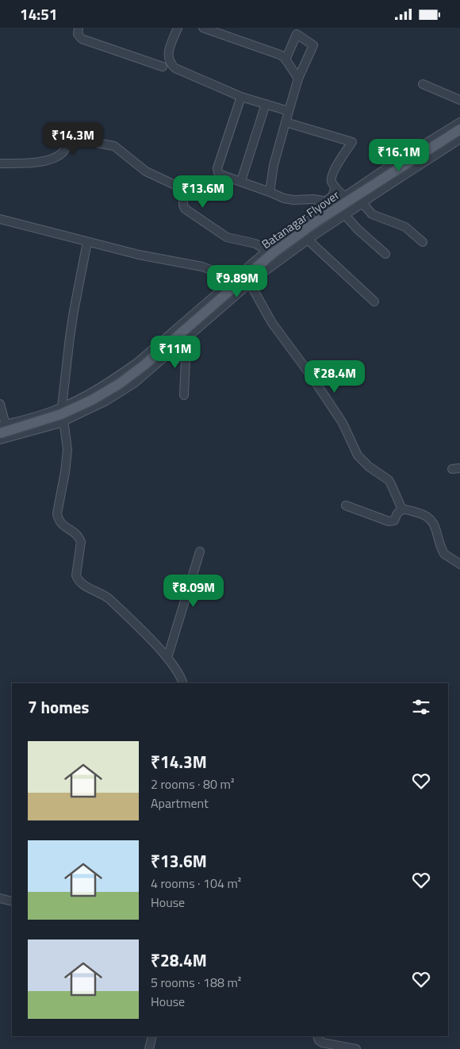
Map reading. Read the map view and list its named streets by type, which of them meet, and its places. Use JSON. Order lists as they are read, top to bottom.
{
  "streets": {
    "main road": ["Batanagar Flyover"]
  },
  "page": {
    "status": "14:51",
    "price": [
      "₹14.3M",
      "₹16.1M",
      "₹13.6M",
      "₹9.89M",
      "₹11M",
      "₹28.4M",
      "₹8.09M"
    ],
    "heading": "7 homes",
    "list": [
      {
        "name": "₹14.3M",
        "note": "2 rooms · 80 m² · Apartment"
      },
      {
        "name": "₹13.6M",
        "note": "4 rooms · 104 m² · House"
      },
      {
        "name": "₹28.4M",
        "note": "5 rooms · 188 m² · House"
      }
    ]
  }
}
